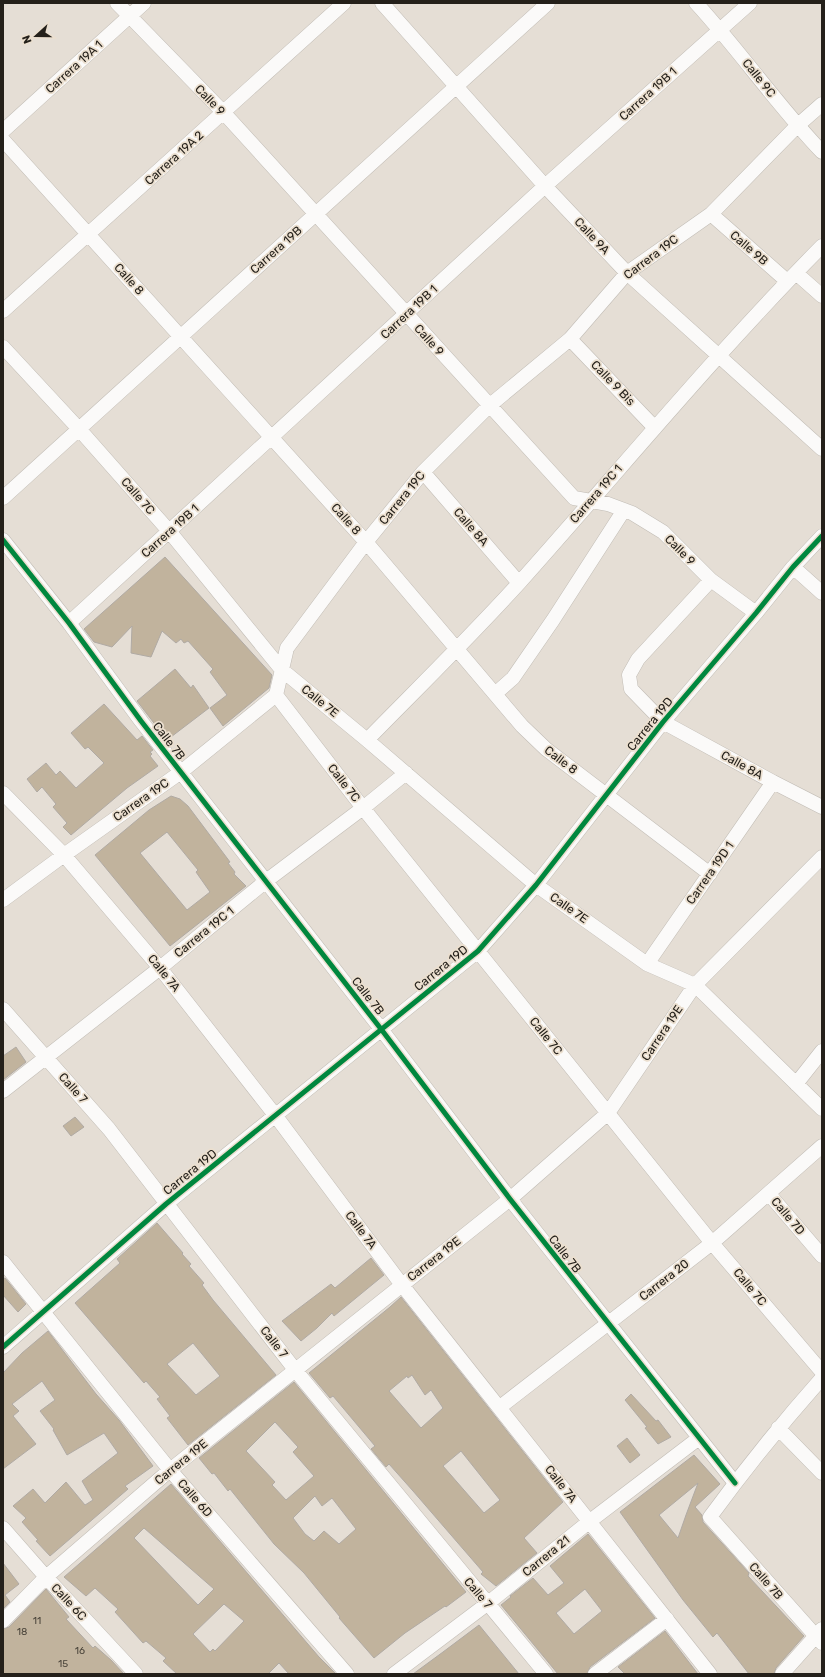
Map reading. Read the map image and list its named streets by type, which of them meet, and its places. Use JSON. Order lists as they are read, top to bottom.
{
  "streets": {
    "street": [
      "Carrera 19A 1",
      "Calle 9C",
      "Carrera 19B 1",
      "Calle 9",
      "Carrera 19A 2",
      "Calle 9A",
      "Calle 9B",
      "Carrera 19B",
      "Carrera 19C",
      "Calle 8",
      "Calle 9 Bis",
      "Carrera 19C 1",
      "Calle 7C",
      "Calle 8A",
      "Calle 7E",
      "Carrera 19D",
      "Calle 7B",
      "Carrera 19D 1",
      "Calle 7A",
      "Carrera 19E",
      "Calle 7",
      "Calle 7D",
      "Carrera 20",
      "Calle 6D",
      "Carrera 21",
      "Calle 6C"
    ]
  },
  "crossings": [
    ["Carrera 19A 1", "Calle 9"],
    ["Calle 9C", "Carrera 19B 1"],
    ["Calle 9C", "Carrera 19C"],
    ["Carrera 19B 1", "Calle 9"],
    ["Carrera 19B 1", "Calle 9A"],
    ["Carrera 19B 1", "Calle 8"],
    ["Carrera 19B 1", "Calle 7C"],
    ["Carrera 19B 1", "Calle 7B"],
    ["Calle 9", "Carrera 19A 2"],
    ["Calle 9", "Carrera 19B"],
    ["Calle 9", "Carrera 19C"],
    ["Calle 9", "Carrera 19C 1"],
    ["Calle 9", "Calle 8A"],
    ["Calle 9", "Carrera 19D"],
    ["Carrera 19A 2", "Calle 8"],
    ["Calle 9A", "Carrera 19B"],
    ["Calle 9A", "Carrera 19C"],
    ["Calle 9A", "Carrera 19C 1"],
    ["Calle 9B", "Carrera 19C"],
    ["Calle 9B", "Carrera 19C 1"],
    ["Carrera 19B", "Calle 8"],
    ["Carrera 19B", "Calle 7C"],
    ["Carrera 19C", "Calle 8"],
    ["Carrera 19C", "Calle 9 Bis"],
    ["Carrera 19C", "Calle 7C"],
    ["Carrera 19C", "Calle 8A"],
    ["Carrera 19C", "Calle 7E"],
    ["Carrera 19C", "Calle 7B"],
    ["Carrera 19C", "Calle 7A"],
    ["Calle 8", "Carrera 19C 1"],
    ["Calle 8", "Carrera 19D"],
    ["Calle 8", "Carrera 19D 1"],
    ["Calle 9 Bis", "Carrera 19C 1"],
    ["Carrera 19C 1", "Calle 7C"],
    ["Carrera 19C 1", "Calle 8A"],
    ["Carrera 19C 1", "Calle 7E"],
    ["Carrera 19C 1", "Calle 7B"],
    ["Carrera 19C 1", "Calle 7A"],
    ["Carrera 19C 1", "Calle 7"],
    ["Calle 7C", "Calle 7E"],
    ["Calle 7C", "Carrera 19D"],
    ["Calle 7C", "Carrera 19E"],
    ["Calle 7C", "Carrera 20"],
    ["Calle 8A", "Carrera 19D"],
    ["Calle 8A", "Carrera 19D 1"],
    ["Calle 7E", "Carrera 19D"],
    ["Calle 7E", "Carrera 19D 1"],
    ["Calle 7E", "Carrera 19E"],
    ["Carrera 19D", "Calle 7B"],
    ["Carrera 19D", "Calle 7A"],
    ["Carrera 19D", "Calle 7"],
    ["Carrera 19D", "Calle 6D"],
    ["Calle 7B", "Carrera 19E"],
    ["Calle 7B", "Carrera 20"],
    ["Calle 7B", "Carrera 21"],
    ["Calle 7A", "Carrera 19E"],
    ["Calle 7A", "Carrera 20"],
    ["Calle 7A", "Carrera 21"],
    ["Carrera 19E", "Calle 7"],
    ["Carrera 19E", "Calle 6D"],
    ["Carrera 19E", "Calle 6C"],
    ["Calle 7", "Carrera 21"],
    ["Calle 7D", "Carrera 20"]
  ],
  "house_numbers": [
    "11",
    "18",
    "16",
    "15"
  ],
  "north": "left"
}
